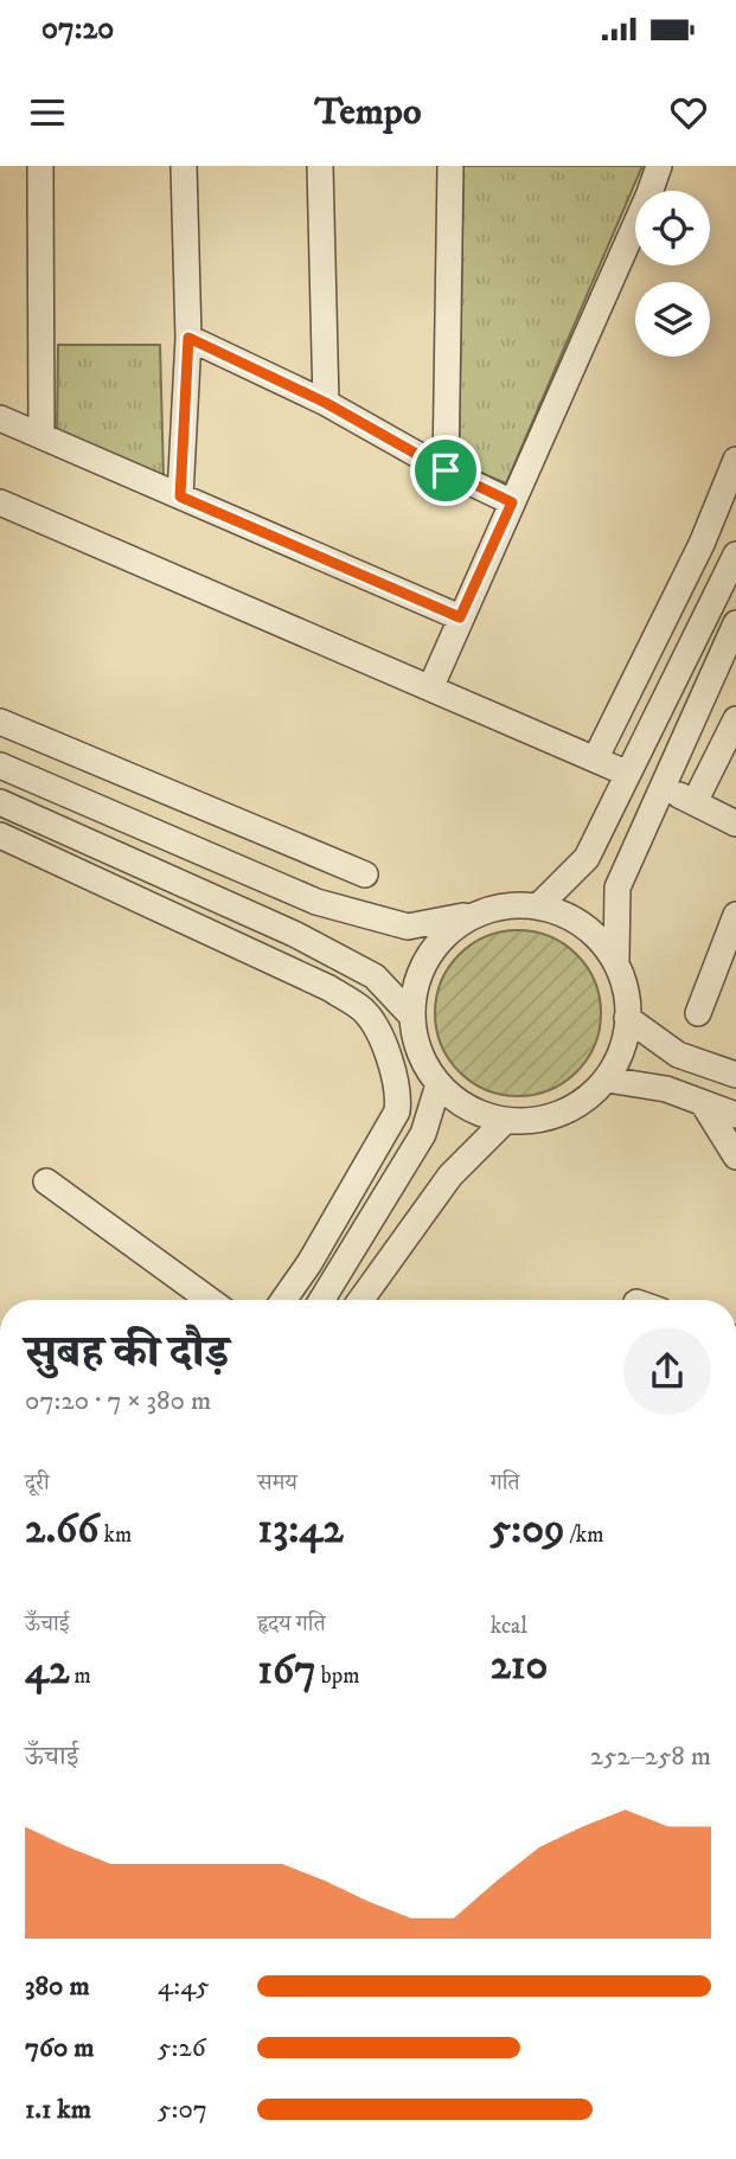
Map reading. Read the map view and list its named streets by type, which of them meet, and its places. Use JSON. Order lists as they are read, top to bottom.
{
  "page": {
    "status": "07:20",
    "header": "Tempo",
    "heading": ["सुबह की दौड़", "07:20 · 7 × 380 m"],
    "stats": [
      ["दूरी", "2.66 km"],
      ["समय", "13:42"],
      ["गति", "5:09 /km"],
      ["ऊँचाई", "42 m"],
      ["हृदय गति", "167 bpm"],
      ["kcal", "210"]
    ],
    "chart": ["ऊँचाई", "252–258 m"],
    "list": [
      {
        "name": "380 m",
        "note": "4:45"
      },
      {
        "name": "760 m",
        "note": "5:26"
      },
      {
        "name": "1.1 km",
        "note": "5:07"
      }
    ]
  }
}
